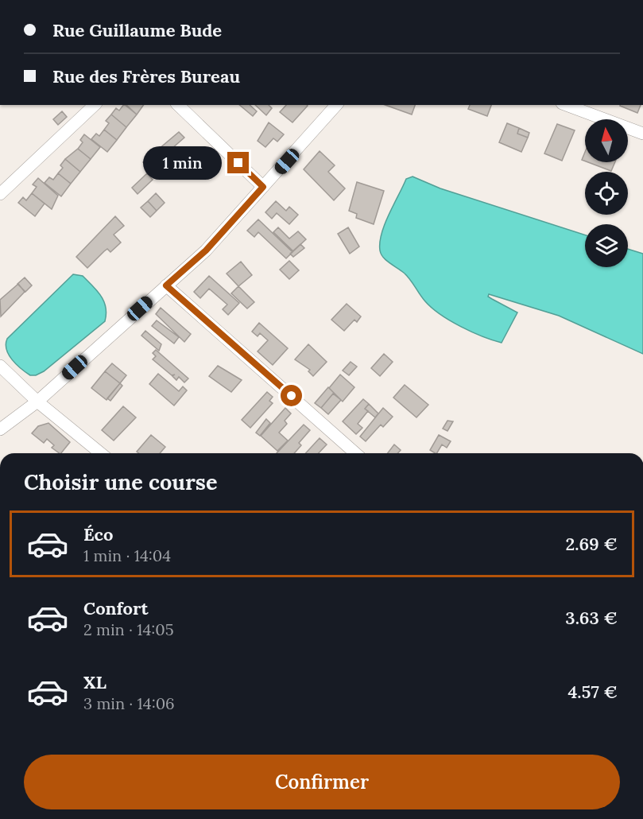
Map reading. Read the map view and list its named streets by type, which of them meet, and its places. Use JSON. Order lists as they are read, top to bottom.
{
  "north": "top",
  "page": {
    "banner": ["Rue Guillaume Bude", "Rue des Frères Bureau"],
    "bubble": "1 min",
    "heading": "Choisir une course",
    "list": [
      {
        "name": "Éco",
        "note": "1 min · 14:04",
        "value": "2.69 €"
      },
      {
        "name": "Confort",
        "note": "2 min · 14:05",
        "value": "3.63 €"
      },
      {
        "name": "XL",
        "note": "3 min · 14:06",
        "value": "4.57 €"
      }
    ],
    "buttons": "Confirmer"
  }
}
